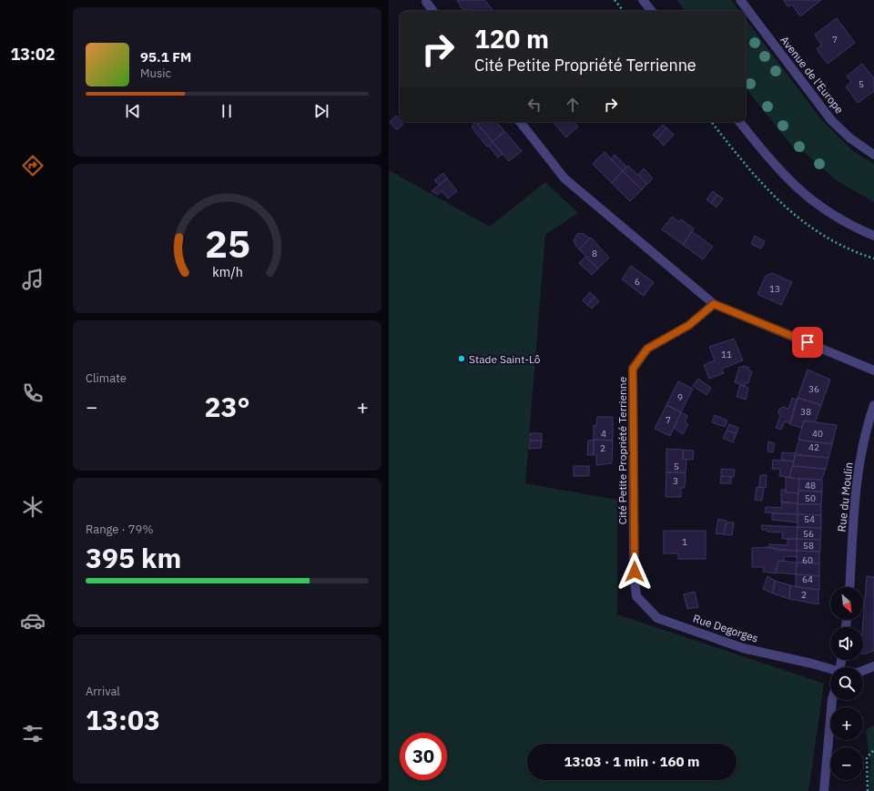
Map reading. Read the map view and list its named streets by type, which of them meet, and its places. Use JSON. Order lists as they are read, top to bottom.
{
  "streets": {
    "street": [
      "Avenue de l'Europe",
      "Cité Petite Propriété Terrienne",
      "Rue du Moulin",
      "Rue Degorges"
    ]
  },
  "crossings": [
    ["Cité Petite Propriété Terrienne", "Rue Degorges"]
  ],
  "places": ["Stade Saint-Lô"],
  "house_numbers": [
    "7",
    "5",
    "8",
    "6",
    "13",
    "11",
    "36",
    "9",
    "38",
    "7",
    "4",
    "40",
    "42",
    "2",
    "5",
    "3",
    "48",
    "50",
    "54",
    "56",
    "1",
    "58",
    "60",
    "64",
    "2"
  ],
  "north": "bottom right",
  "page": {
    "tabs": "13:02",
    "turn": ["120 m", "Cité Petite Propriété Terrienne"],
    "song": ["95.1 FM", "Music"],
    "tile": [
      "Climate",
      ["Range · 79%", "395 km"],
      ["Arrival", "13:03"]
    ],
    "heat": ["−", "23°", "+"],
    "map_buttons": ["+", "−"],
    "limit": "30",
    "trip": "13:03 · 1 min · 160 m",
    "gauge": ["25", "km/h"]
  }
}
